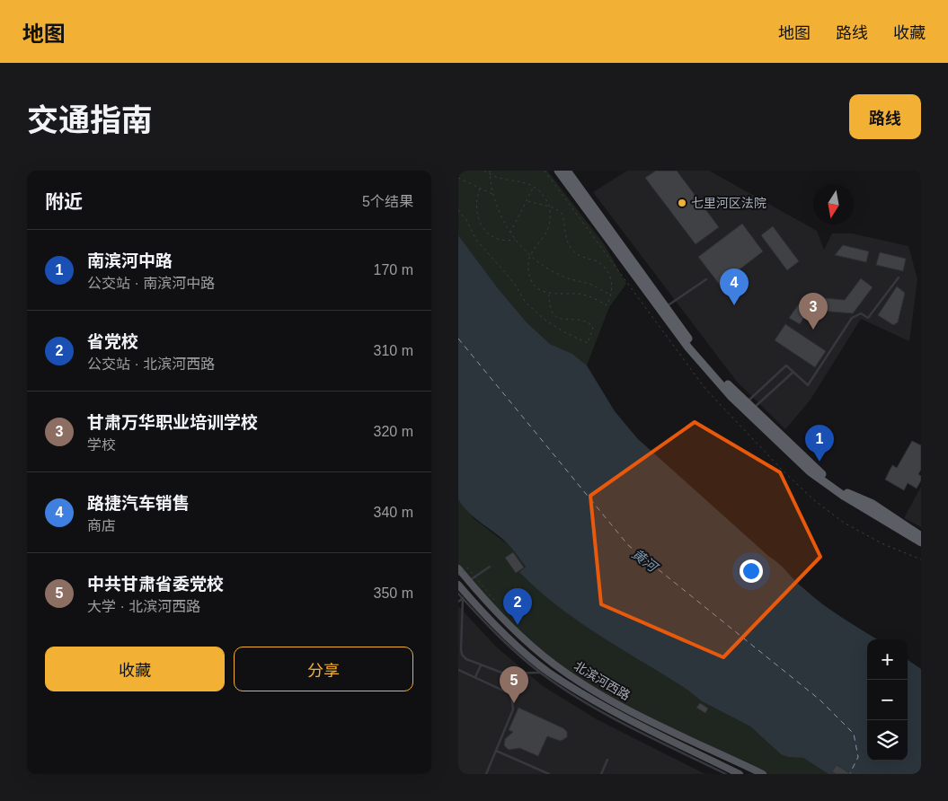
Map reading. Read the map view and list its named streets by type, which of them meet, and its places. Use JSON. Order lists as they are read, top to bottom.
{
  "streets": {
    "main road": ["北滨河西路"]
  },
  "water": ["黄河"],
  "places": ["七里河区法院"],
  "north": "bottom",
  "page": {
    "header": "地图",
    "nav": ["地图", "路线", "收藏"],
    "title": "交通指南",
    "buttons": [
      "路线",
      ["收藏", "分享"]
    ],
    "heading": ["附近", "5个结果"],
    "list": [
      {
        "mark": "1",
        "name": "南滨河中路",
        "note": "公交站 · 南滨河中路",
        "value": "170 m"
      },
      {
        "mark": "2",
        "name": "省党校",
        "note": "公交站 · 北滨河西路",
        "value": "310 m"
      },
      {
        "mark": "3",
        "name": "甘肃万华职业培训学校",
        "note": "学校",
        "value": "320 m"
      },
      {
        "mark": "4",
        "name": "路捷汽车销售",
        "note": "商店",
        "value": "340 m"
      },
      {
        "mark": "5",
        "name": "中共甘肃省委党校",
        "note": "大学 · 北滨河西路",
        "value": "350 m"
      }
    ],
    "pins": [
      "4",
      "3",
      "1",
      "2",
      "5"
    ],
    "map_buttons": ["+", "−"]
  }
}
